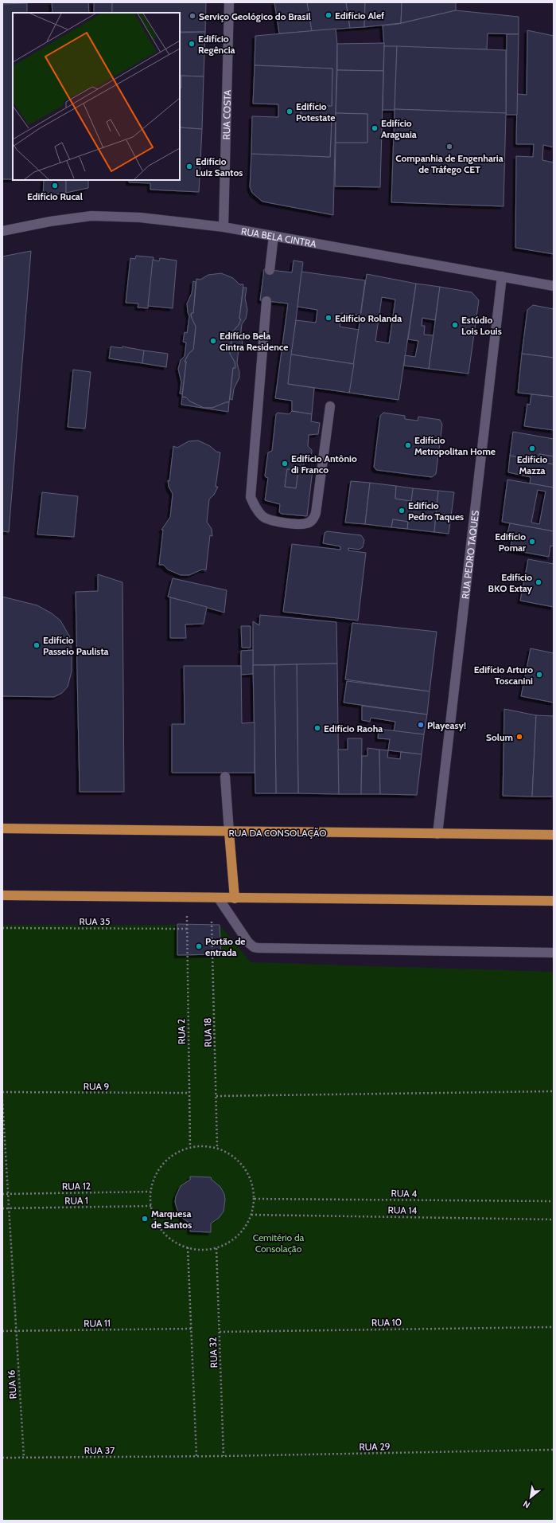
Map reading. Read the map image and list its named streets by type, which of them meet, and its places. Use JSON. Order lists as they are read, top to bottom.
{
  "streets": {
    "main road": ["RUA DA CONSOLAÇÃO"],
    "street": ["RUA COSTA", "RUA BELA CINTRA", "RUA PEDRO TAQUES"],
    "path": [
      "RUA 35",
      "RUA 2",
      "RUA 18",
      "RUA 9",
      "RUA 12",
      "RUA 4",
      "RUA 1",
      "RUA 14",
      "RUA 10",
      "RUA 11",
      "RUA 32",
      "RUA 16",
      "RUA 29",
      "RUA 37"
    ]
  },
  "crossings": [
    ["RUA COSTA", "RUA BELA CINTRA"],
    ["RUA BELA CINTRA", "RUA PEDRO TAQUES"],
    ["RUA PEDRO TAQUES", "RUA DA CONSOLAÇÃO"],
    ["RUA 35", "RUA 2"],
    ["RUA 2", "RUA 18"],
    ["RUA 2", "RUA 9"],
    ["RUA 2", "RUA 12"],
    ["RUA 2", "RUA 4"],
    ["RUA 2", "RUA 1"],
    ["RUA 2", "RUA 14"],
    ["RUA 2", "RUA 32"],
    ["RUA 18", "RUA 12"],
    ["RUA 18", "RUA 4"],
    ["RUA 18", "RUA 1"],
    ["RUA 18", "RUA 14"],
    ["RUA 18", "RUA 32"],
    ["RUA 12", "RUA 4"],
    ["RUA 12", "RUA 1"],
    ["RUA 12", "RUA 14"],
    ["RUA 12", "RUA 32"],
    ["RUA 12", "RUA 16"],
    ["RUA 4", "RUA 1"],
    ["RUA 4", "RUA 14"],
    ["RUA 4", "RUA 32"],
    ["RUA 1", "RUA 14"],
    ["RUA 1", "RUA 32"],
    ["RUA 1", "RUA 16"],
    ["RUA 14", "RUA 32"],
    ["RUA 10", "RUA 32"],
    ["RUA 11", "RUA 16"],
    ["RUA 32", "RUA 29"],
    ["RUA 16", "RUA 37"],
    ["RUA 29", "RUA 37"]
  ],
  "parks": ["Cemitério da Consolação"],
  "places": [
    "Edifício Alef",
    "Serviço Geológico do Brasil",
    "Edifício Regência",
    "Edifício Potestate",
    "Edifício Araguaia",
    "Companhia de Engenharia de Tráfego CET",
    "Edifício Luiz Santos",
    "Edifício Rucal",
    "Edifício Rolanda",
    "Estúdio Lois Louis",
    "Edifício Bela Cintra Residence",
    "Edifício Metropolitan Home",
    "Edifício Mazza",
    "Edifício Antônio di Franco",
    "Edifício Pedro Taques",
    "Edifício Pomar",
    "Edifício BKO Extay",
    "Edifício Passeio Paulista",
    "Edifício Arturo Toscanini",
    "Playeasy!",
    "Edifício Raoha",
    "Solum",
    "Portão de entrada",
    "Marquesa de Santos"
  ],
  "north": "bottom left"
}
